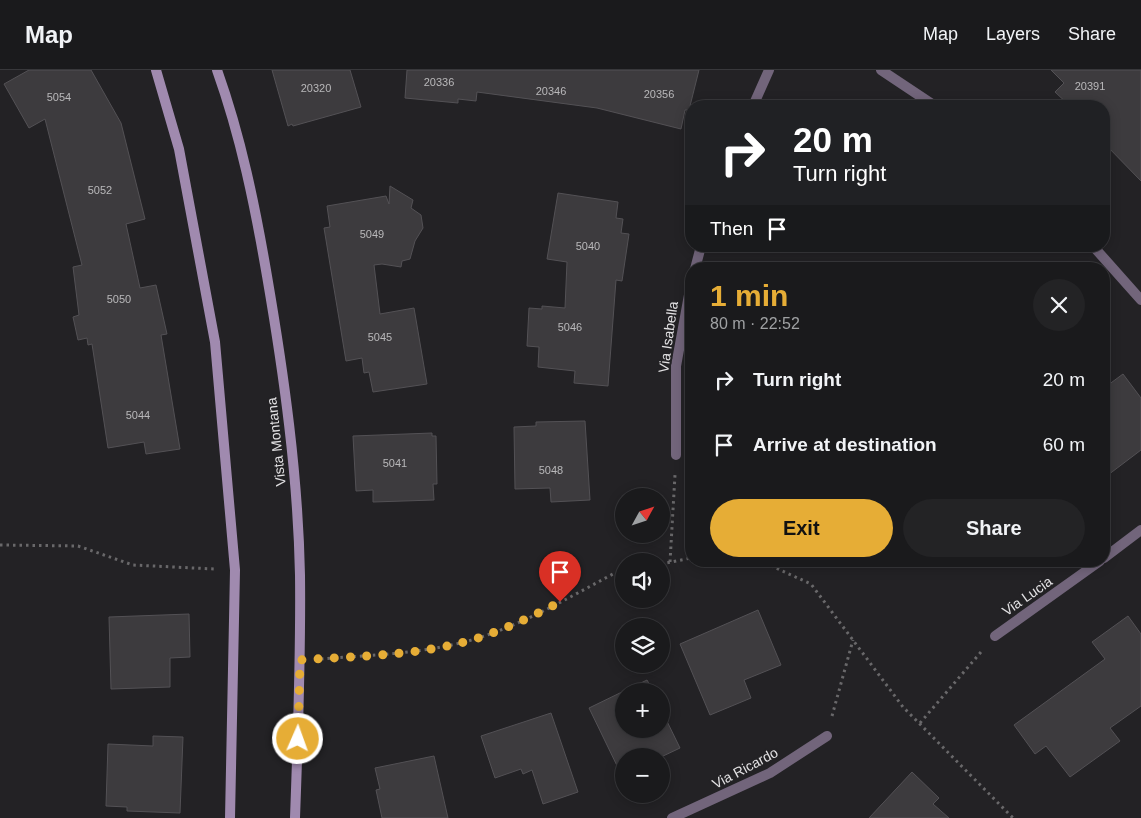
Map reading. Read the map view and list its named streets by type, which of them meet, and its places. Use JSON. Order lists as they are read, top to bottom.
{
  "streets": {
    "street": [
      "Via Isabella",
      "Vista Montana",
      "Via Lucia",
      "Via Ricardo"
    ]
  },
  "house_numbers": [
    "20336",
    "20391",
    "20320",
    "20346",
    "20356",
    "5054",
    "5052",
    "5049",
    "5040",
    "5050",
    "5046",
    "5045",
    "5044",
    "5041",
    "5048"
  ],
  "north": "top right",
  "page": {
    "header": "Map",
    "nav": ["Map", "Layers", "Share"],
    "turn": ["20 m", "Turn right"],
    "then": "Then",
    "heading": ["1 min", "80 m · 22:52"],
    "list": [
      {
        "name": "Turn right",
        "value": "20 m"
      },
      {
        "name": "Arrive at destination",
        "value": "60 m"
      }
    ],
    "map_buttons": ["+", "−"],
    "buttons": ["Exit", "Share"]
  }
}
